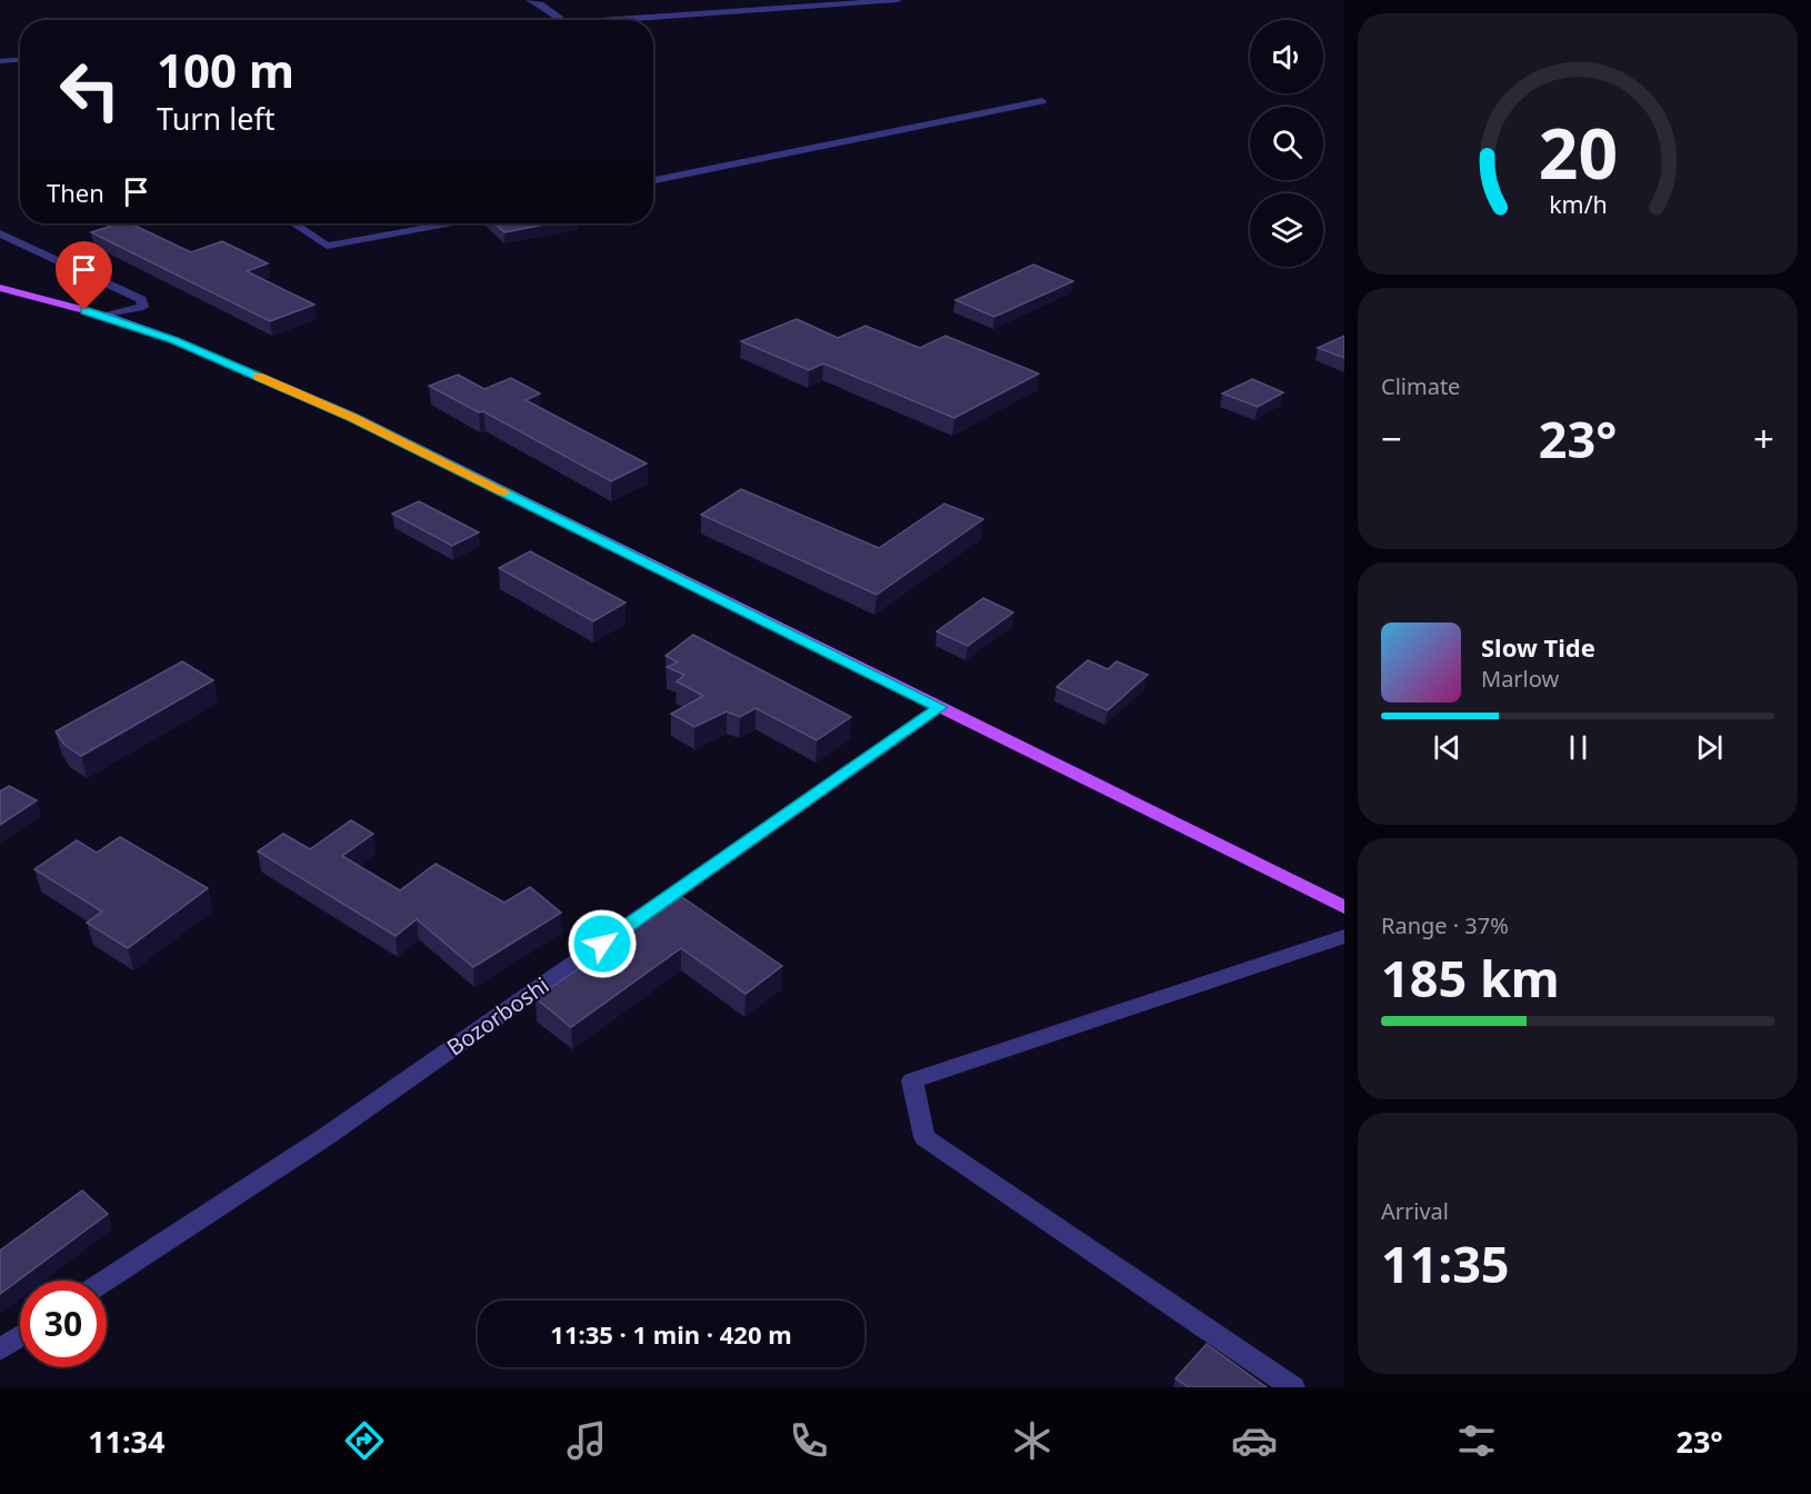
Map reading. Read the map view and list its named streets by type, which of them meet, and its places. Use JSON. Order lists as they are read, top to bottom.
{
  "streets": {
    "street": ["Bozorboshi"]
  },
  "page": {
    "turn": ["100 m", "Turn left"],
    "then": "Then",
    "tile": [
      "Climate",
      ["Range · 37%", "185 km"],
      ["Arrival", "11:35"]
    ],
    "heat": ["−", "23°", "+"],
    "song": ["Slow Tide", "Marlow"],
    "limit": "30",
    "trip": "11:35 · 1 min · 420 m",
    "tabs": ["11:34", "23°"],
    "gauge": ["20", "km/h"]
  }
}
